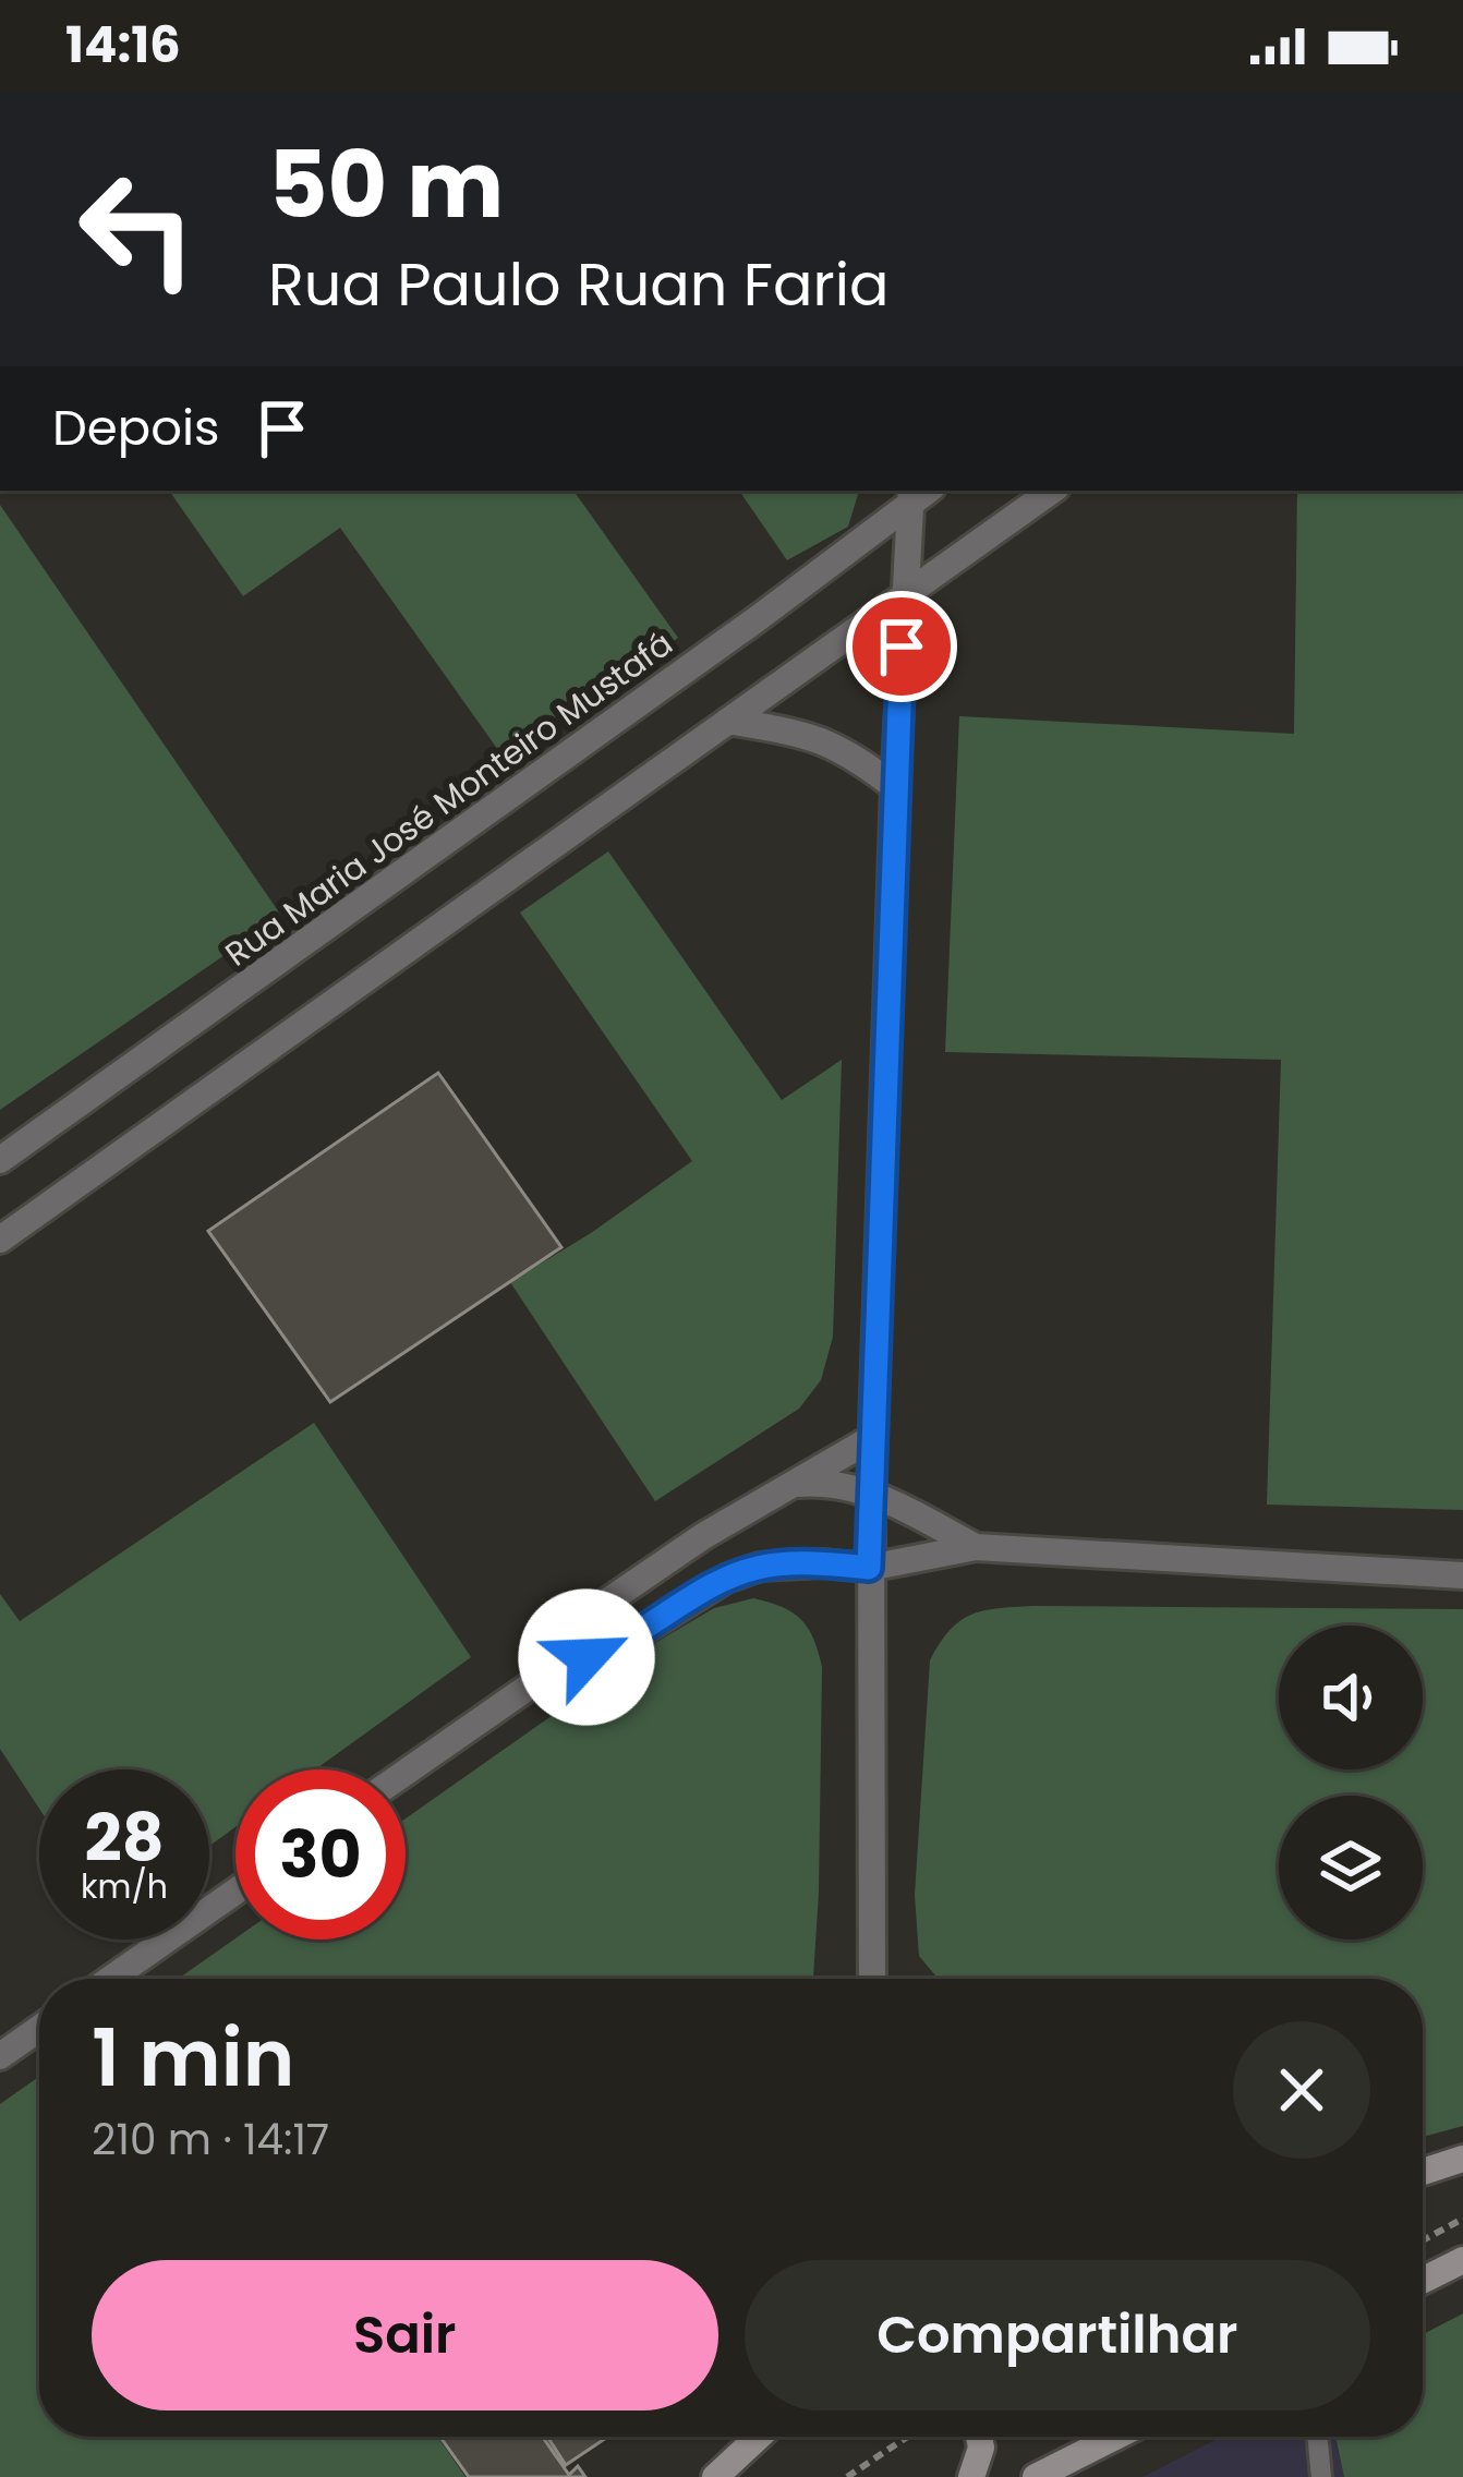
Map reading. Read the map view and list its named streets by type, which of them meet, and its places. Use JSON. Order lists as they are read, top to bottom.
{
  "streets": {
    "street": ["Rua Maria José Monteiro Mustafá"]
  },
  "page": {
    "status": "14:16",
    "turn": ["50 m", "Rua Paulo Ruan Faria"],
    "then": "Depois",
    "speed": "28 km/h",
    "limit": "30",
    "heading": ["1 min", "210 m · 14:17"],
    "buttons": ["Sair", "Compartilhar"]
  }
}
